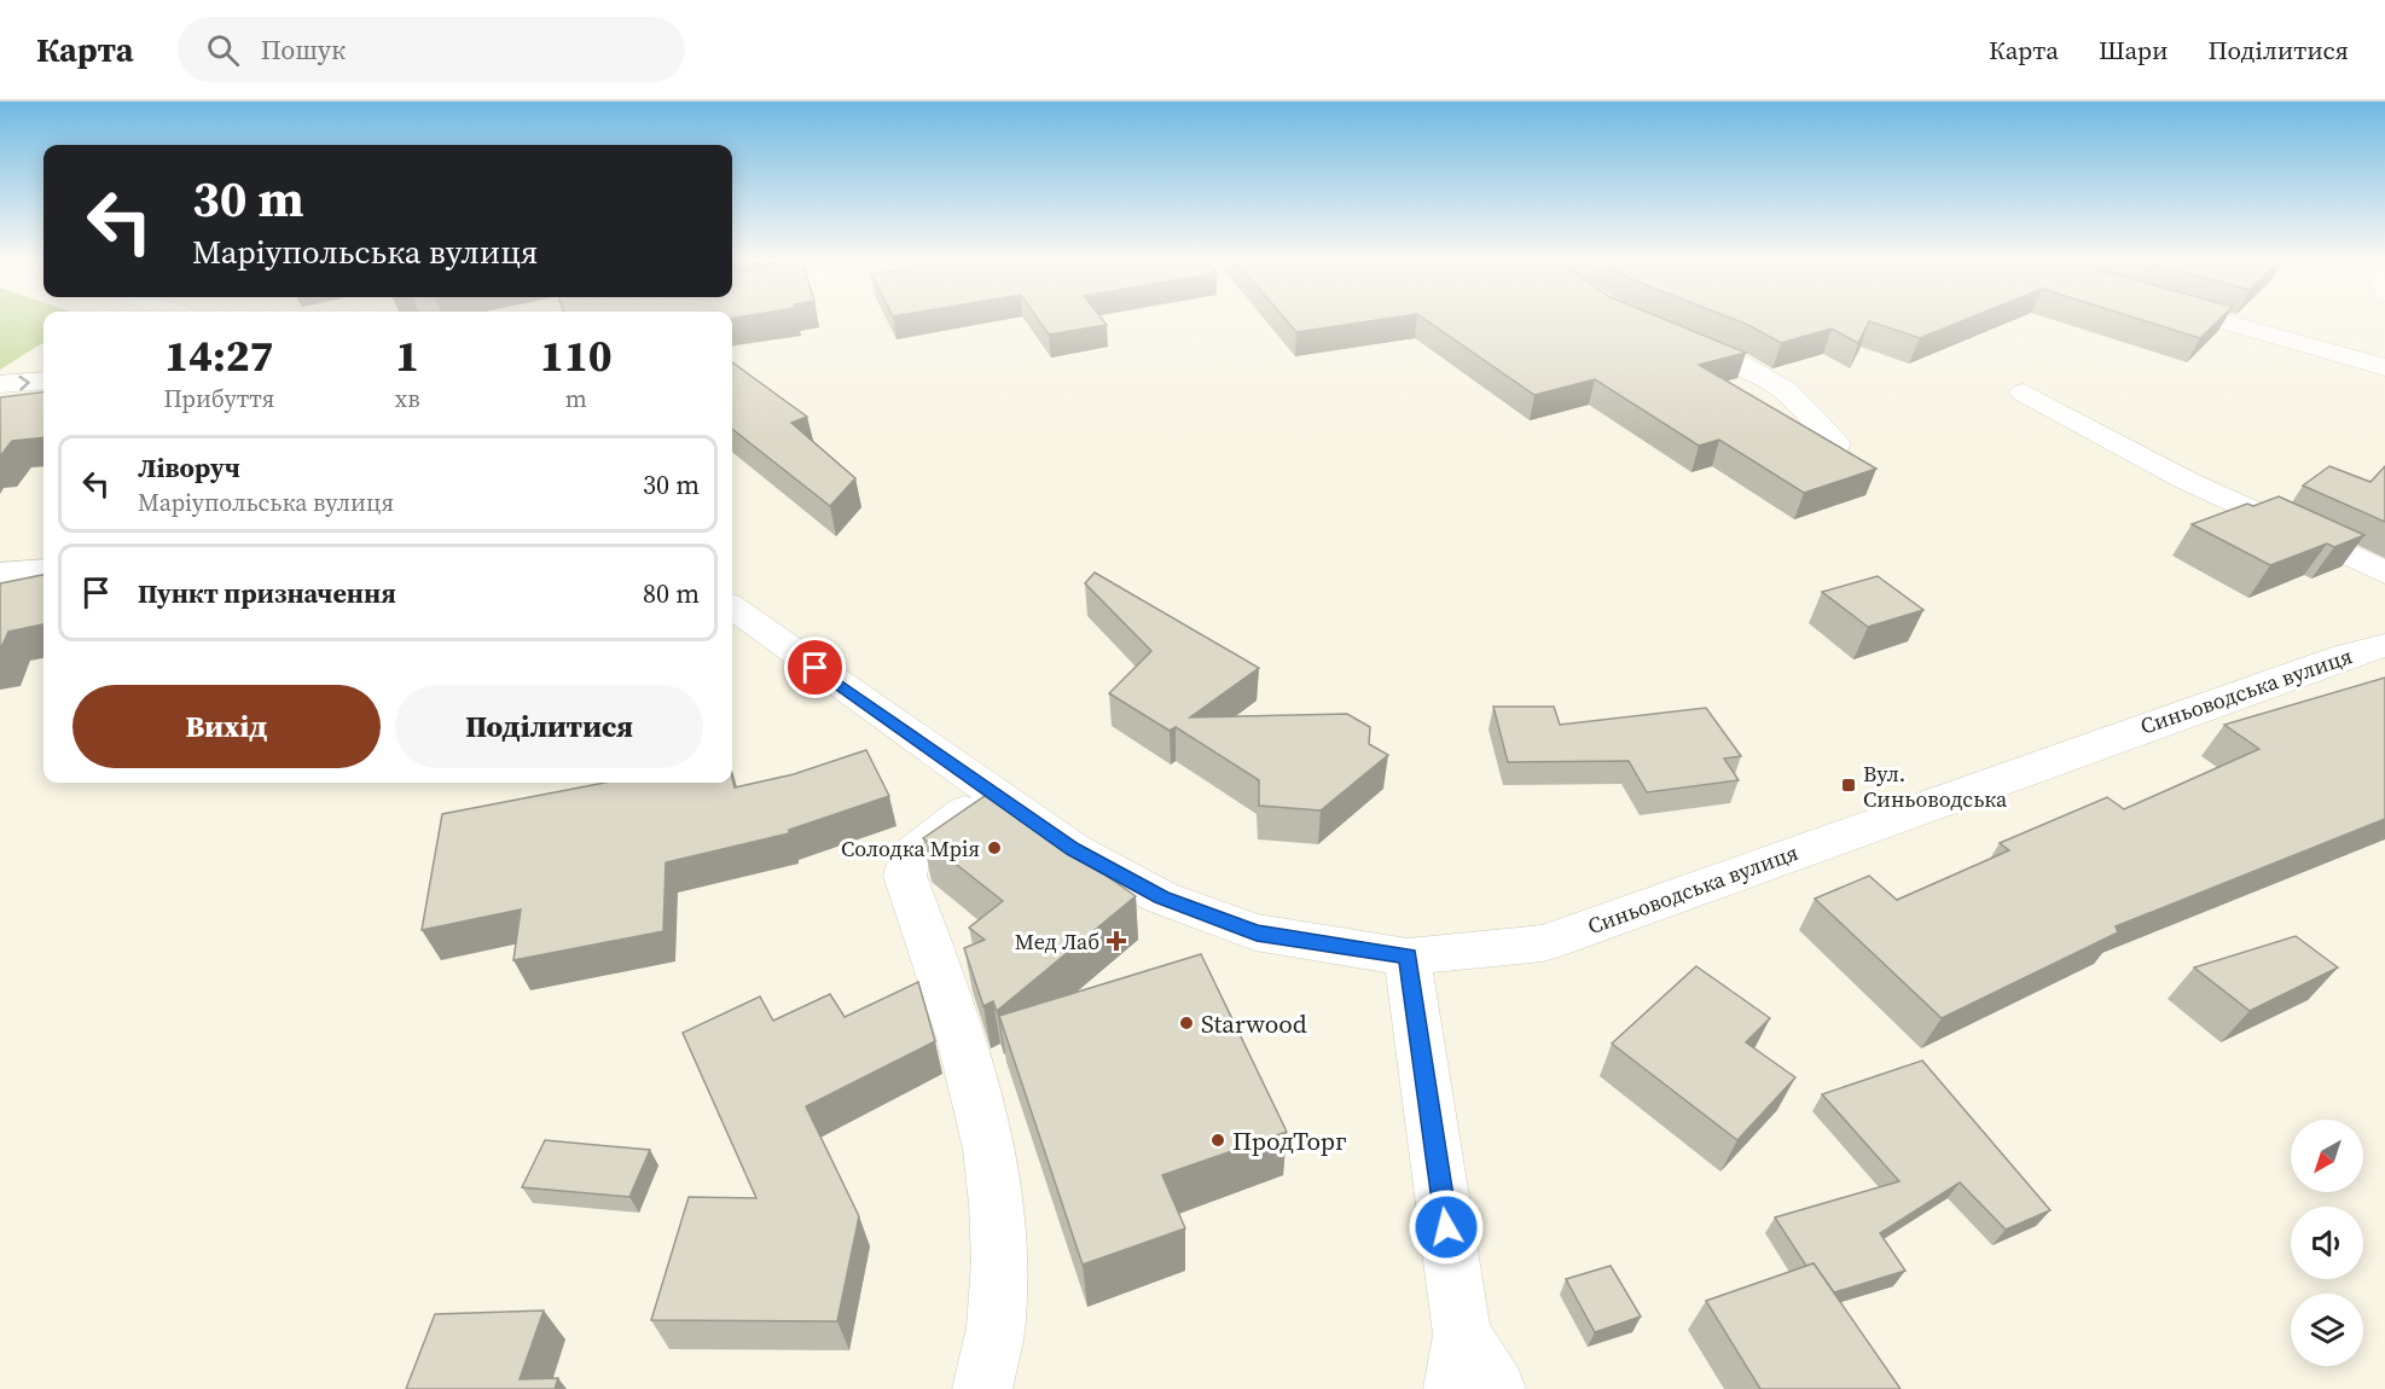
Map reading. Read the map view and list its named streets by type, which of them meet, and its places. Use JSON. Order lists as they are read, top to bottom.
{
  "streets": {
    "street": ["Синьоводська вулиця"]
  },
  "places": {
    "transit": ["Вул. Синьоводська"],
    "other": ["Солодка Мрія", "Starwood", "ПродТорг"],
    "health": ["Мед Лаб"]
  },
  "north": "bottom left",
  "page": {
    "header": "Карта",
    "search": "Пошук",
    "nav": ["Карта", "Шари", "Поділитися"],
    "turn": ["30 m", "Маріупольська вулиця"],
    "eta": [
      "14:27",
      "Прибуття",
      "1",
      "хв",
      "110",
      "m"
    ],
    "list": [
      {
        "name": "Ліворуч",
        "note": "Маріупольська вулиця",
        "value": "30 m"
      },
      {
        "name": "Пункт призначення",
        "value": "80 m"
      }
    ],
    "buttons": ["Вихід", "Поділитися"]
  }
}
